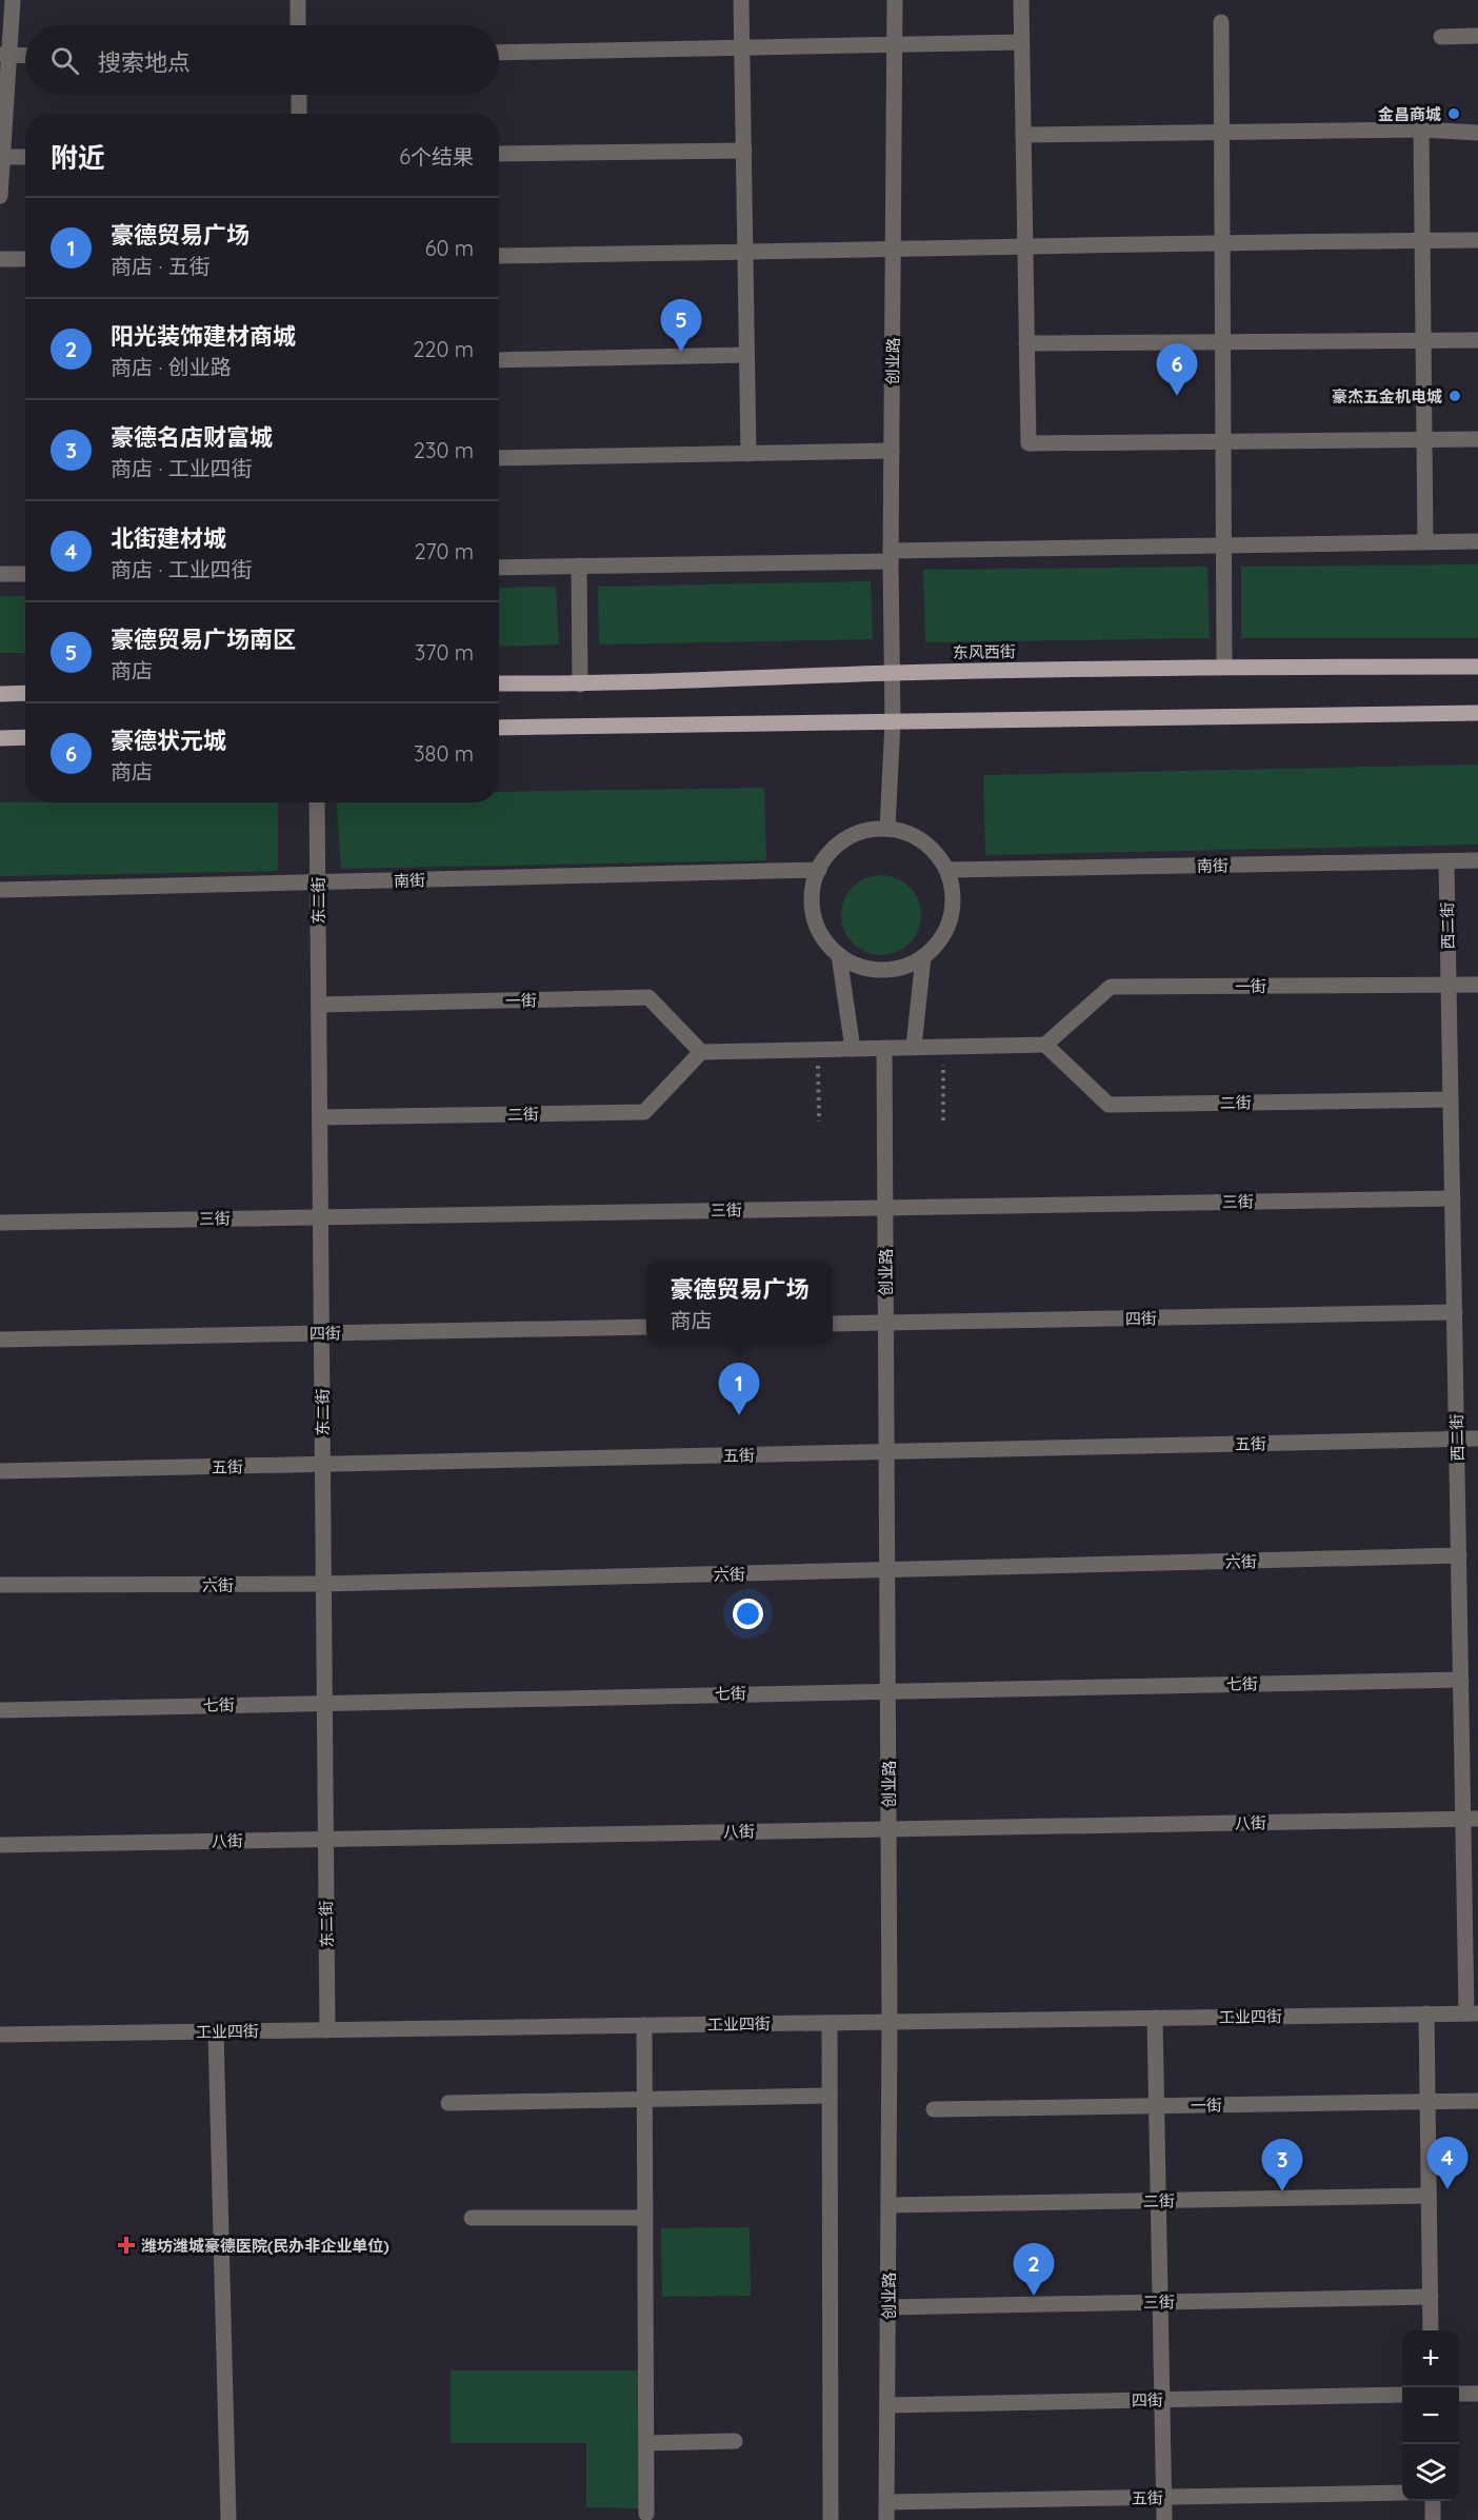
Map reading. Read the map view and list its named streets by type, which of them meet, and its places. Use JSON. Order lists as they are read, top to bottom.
{
  "streets": {
    "main road": ["东风西街"],
    "street": [
      "创业路",
      "南街",
      "东二街",
      "西二街",
      "一街",
      "二街",
      "三街",
      "四街",
      "五街",
      "六街",
      "七街",
      "八街",
      "工业四街"
    ]
  },
  "crossings": [
    ["创业路", "东风西街"],
    ["创业路", "南街"],
    ["创业路", "二街"],
    ["创业路", "三街"],
    ["创业路", "四街"],
    ["创业路", "五街"],
    ["创业路", "六街"],
    ["创业路", "七街"],
    ["创业路", "八街"],
    ["创业路", "工业四街"],
    ["南街", "东二街"],
    ["南街", "西二街"],
    ["东二街", "一街"],
    ["东二街", "二街"],
    ["东二街", "三街"],
    ["东二街", "四街"],
    ["东二街", "五街"],
    ["东二街", "六街"],
    ["东二街", "七街"],
    ["东二街", "八街"],
    ["东二街", "工业四街"],
    ["西二街", "一街"],
    ["西二街", "二街"],
    ["西二街", "三街"],
    ["西二街", "四街"],
    ["西二街", "五街"],
    ["西二街", "六街"],
    ["西二街", "七街"],
    ["西二街", "八街"],
    ["西二街", "工业四街"],
    ["一街", "二街"]
  ],
  "places": {
    "other": ["金昌商城", "豪杰五金机电城"],
    "health": ["潍坊潍城豪德医院(民办非企业单位)"]
  },
  "page": {
    "search": "搜索地点",
    "heading": ["附近", "6个结果"],
    "list": [
      {
        "mark": "1",
        "name": "豪德贸易广场",
        "note": "商店 · 五街",
        "value": "60 m"
      },
      {
        "mark": "2",
        "name": "阳光装饰建材商城",
        "note": "商店 · 创业路",
        "value": "220 m"
      },
      {
        "mark": "3",
        "name": "豪德名店财富城",
        "note": "商店 · 工业四街",
        "value": "230 m"
      },
      {
        "mark": "4",
        "name": "北街建材城",
        "note": "商店 · 工业四街",
        "value": "270 m"
      },
      {
        "mark": "5",
        "name": "豪德贸易广场南区",
        "note": "商店",
        "value": "370 m"
      },
      {
        "mark": "6",
        "name": "豪德状元城",
        "note": "商店",
        "value": "380 m"
      }
    ],
    "pins": [
      "5",
      "6",
      "1",
      "4",
      "3",
      "2"
    ],
    "popup": ["豪德贸易广场", "商店"],
    "map_buttons": ["+", "−"]
  }
}
